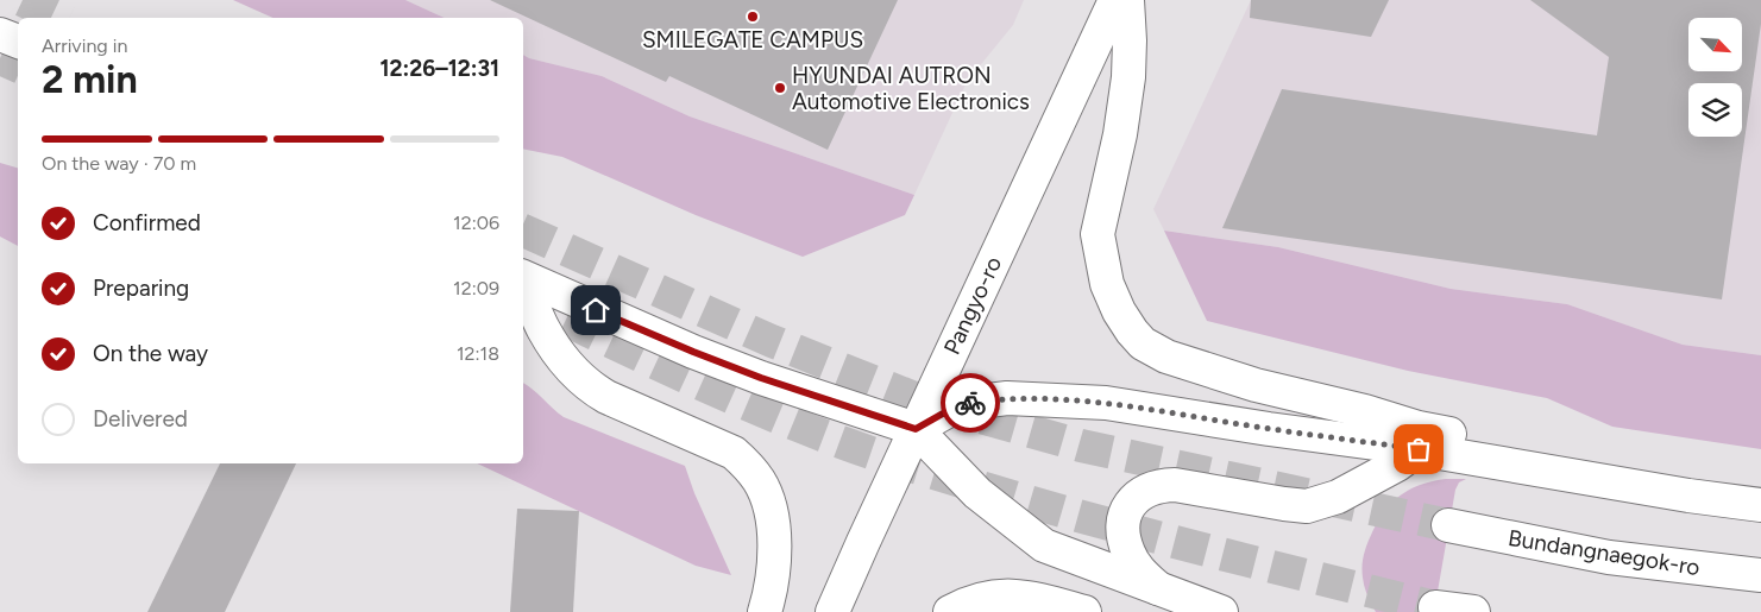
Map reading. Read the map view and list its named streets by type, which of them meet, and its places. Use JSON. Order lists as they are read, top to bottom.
{
  "streets": {
    "main road": ["Pangyo-ro", "Bundangnaegok-ro"]
  },
  "places": ["SMILEGATE CAMPUS", "HYUNDAI AUTRON Automotive Electronics"],
  "north": "bottom right",
  "page": {
    "heading": ["2 min", "Arriving in", "12:26–12:31"],
    "bar": "On the way · 70 m",
    "list": [
      ["Confirmed", "12:06"],
      ["Preparing", "12:09"],
      ["On the way", "12:18"],
      "Delivered"
    ]
  }
}
